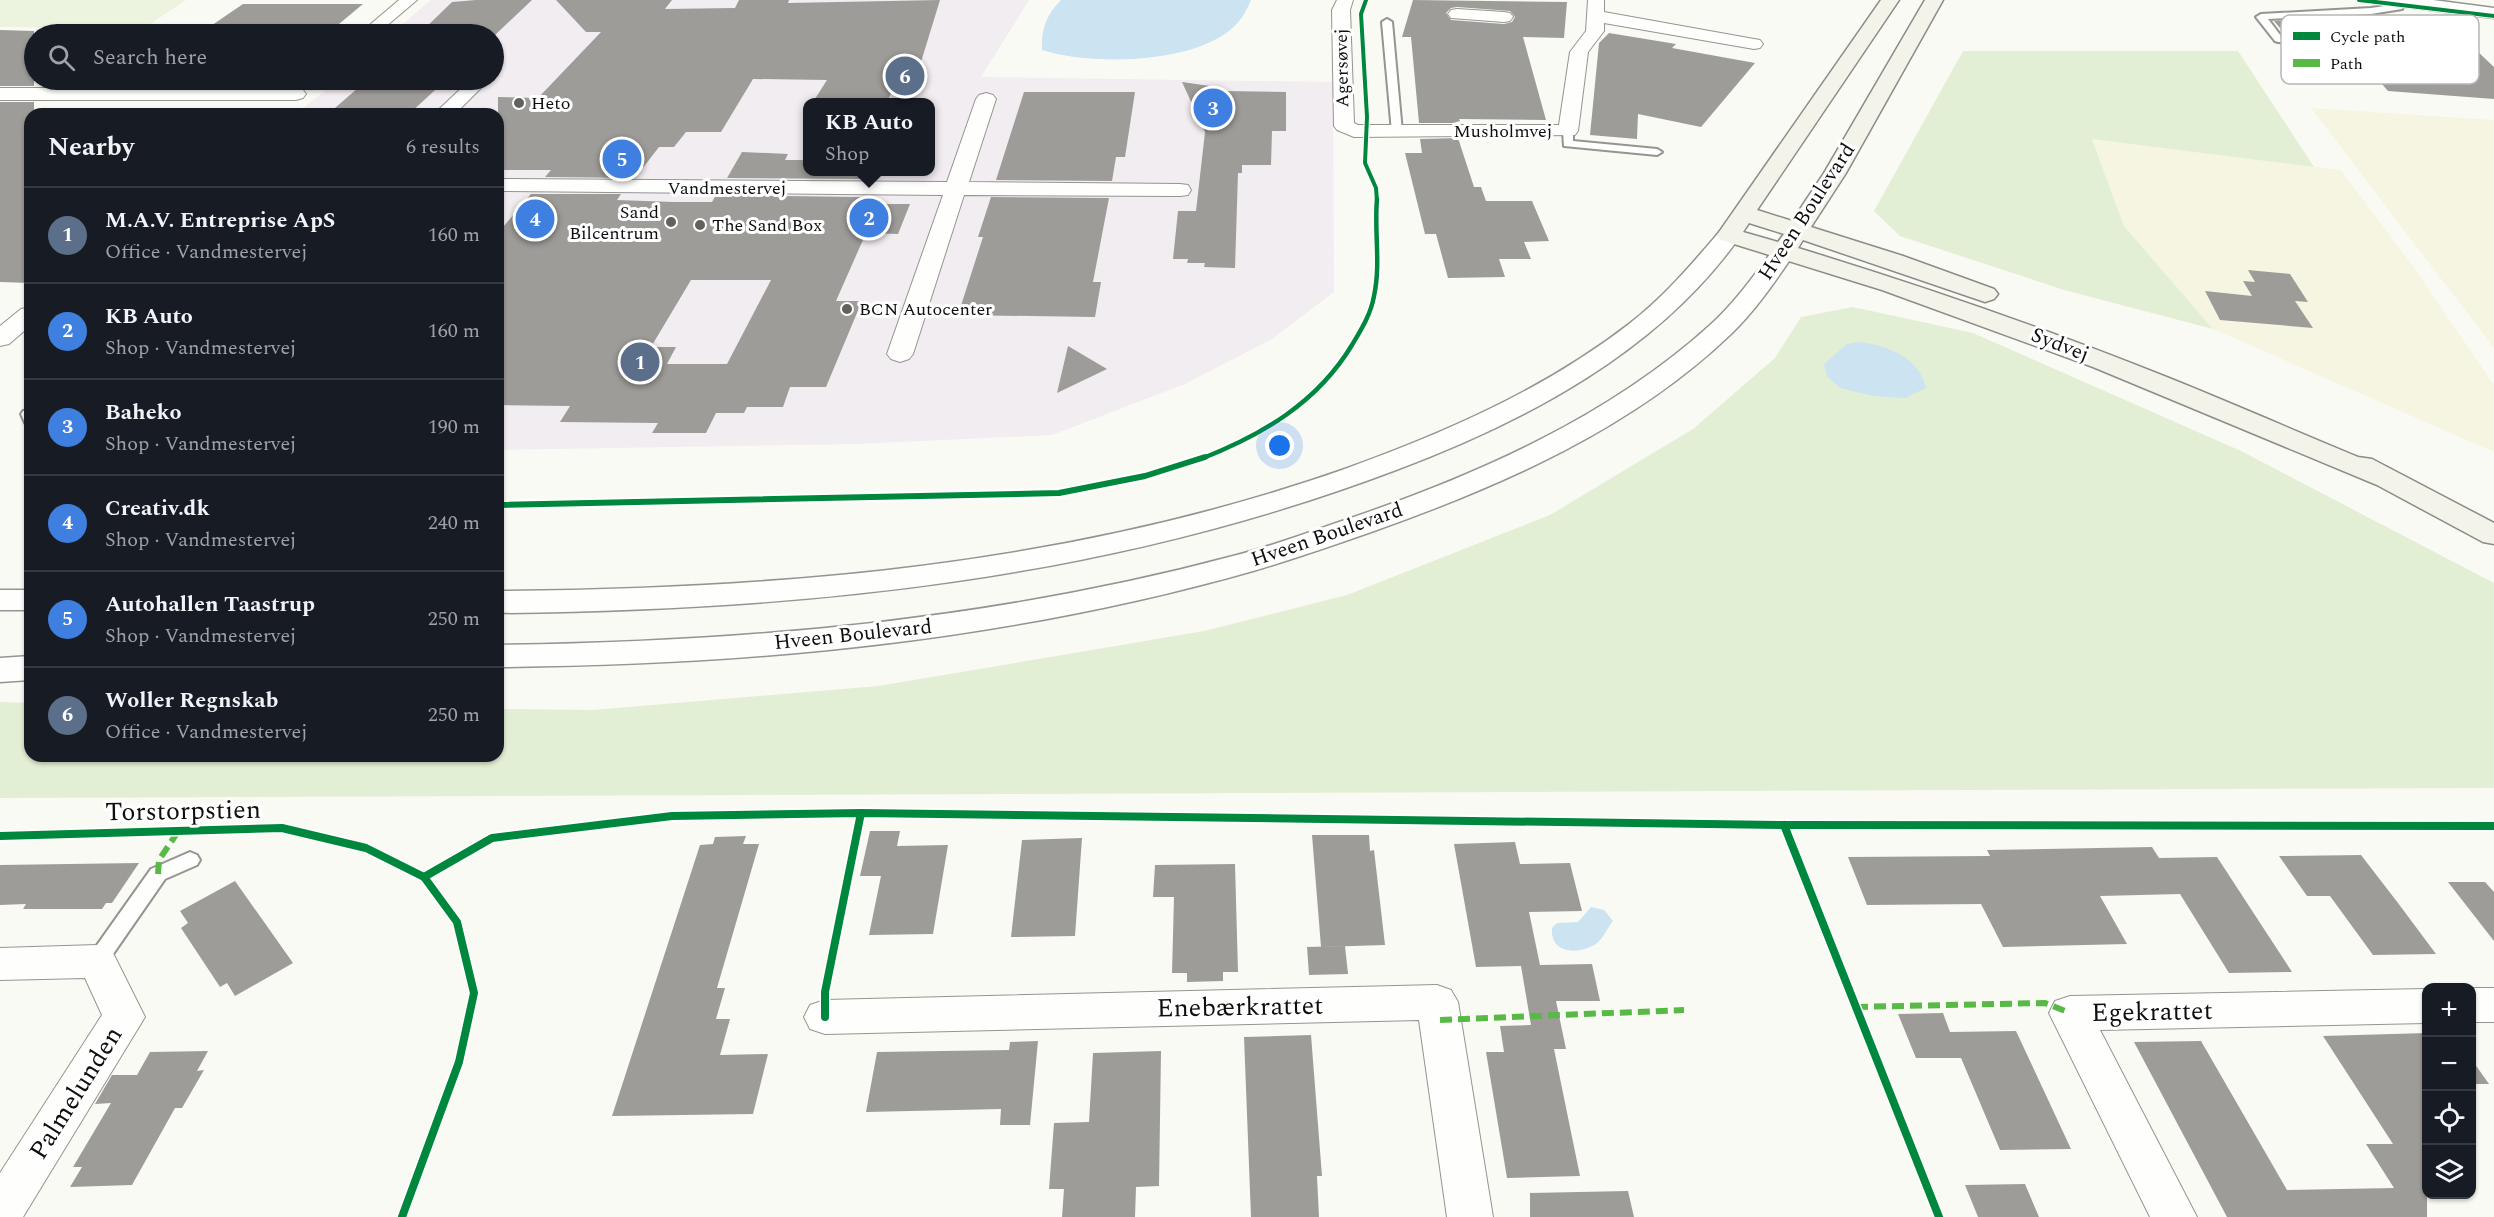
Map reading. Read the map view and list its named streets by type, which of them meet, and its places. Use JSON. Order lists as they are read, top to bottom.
{
  "streets": {
    "main road": ["Hveen Boulevard", "Sydvej"],
    "street": [
      "Agersøvej",
      "Musholmvej",
      "Vandmestervej",
      "Enebærkrattet",
      "Egekrattet",
      "Palmelunden"
    ],
    "cycle path": ["Torstorpstien"]
  },
  "crossings": [
    ["Agersøvej", "Musholmvej"],
    ["Hveen Boulevard", "Sydvej"]
  ],
  "places": [
    "Heto",
    "Sand Bilcentrum",
    "The Sand Box",
    "BCN Autocenter"
  ],
  "legend": ["Cycle path", "Path"],
  "page": {
    "search": "Search here",
    "pins": [
      "6",
      "3",
      "5",
      "2",
      "4",
      "1"
    ],
    "popup": ["KB Auto", "Shop"],
    "heading": ["Nearby", "6 results"],
    "list": [
      {
        "mark": "1",
        "name": "M.A.V. Entreprise ApS",
        "note": "Office · Vandmestervej",
        "value": "160 m"
      },
      {
        "mark": "2",
        "name": "KB Auto",
        "note": "Shop · Vandmestervej",
        "value": "160 m"
      },
      {
        "mark": "3",
        "name": "Baheko",
        "note": "Shop · Vandmestervej",
        "value": "190 m"
      },
      {
        "mark": "4",
        "name": "Creativ.dk",
        "note": "Shop · Vandmestervej",
        "value": "240 m"
      },
      {
        "mark": "5",
        "name": "Autohallen Taastrup",
        "note": "Shop · Vandmestervej",
        "value": "250 m"
      },
      {
        "mark": "6",
        "name": "Woller Regnskab",
        "note": "Office · Vandmestervej",
        "value": "250 m"
      }
    ],
    "map_buttons": ["+", "−"]
  }
}
